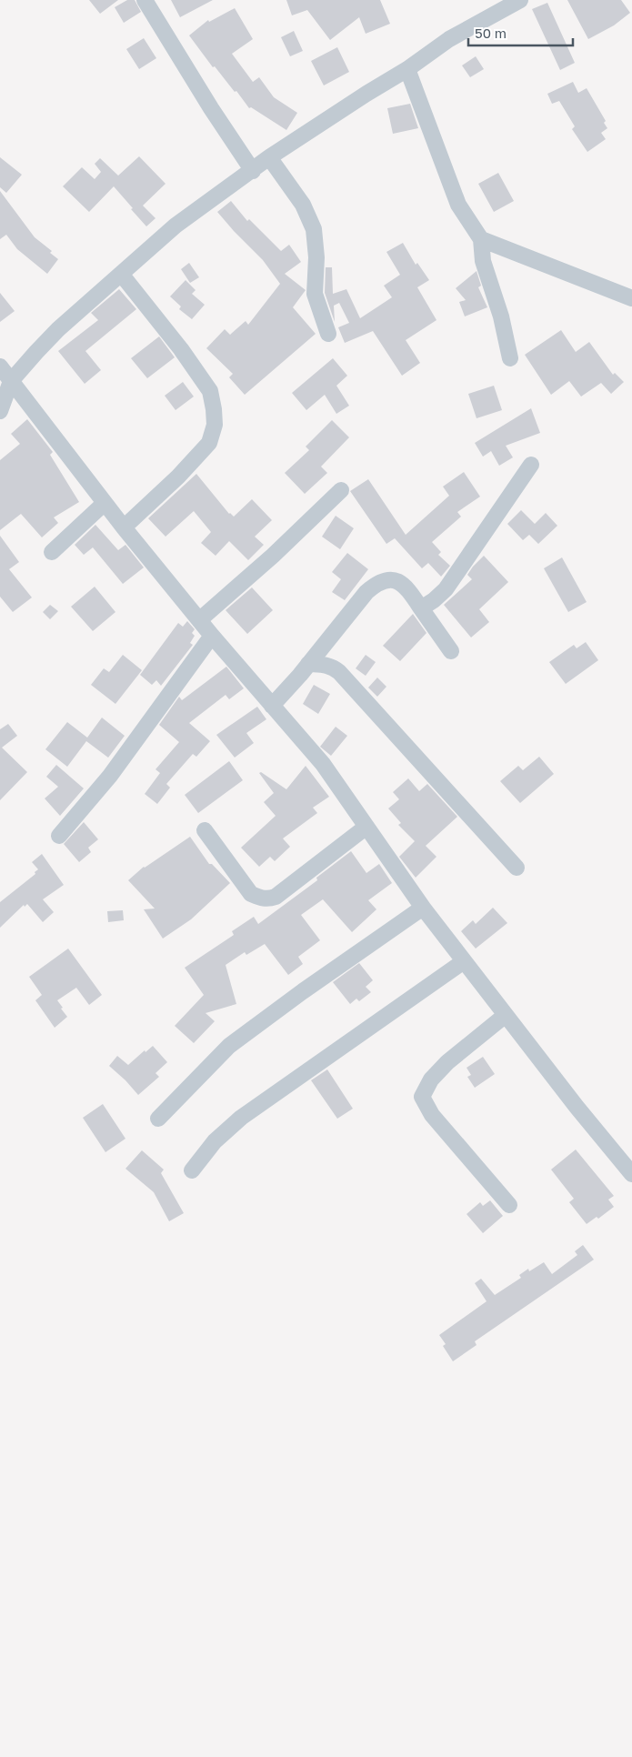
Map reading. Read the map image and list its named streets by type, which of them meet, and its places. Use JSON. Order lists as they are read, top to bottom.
{
  "scale_bar": "50 m"
}
